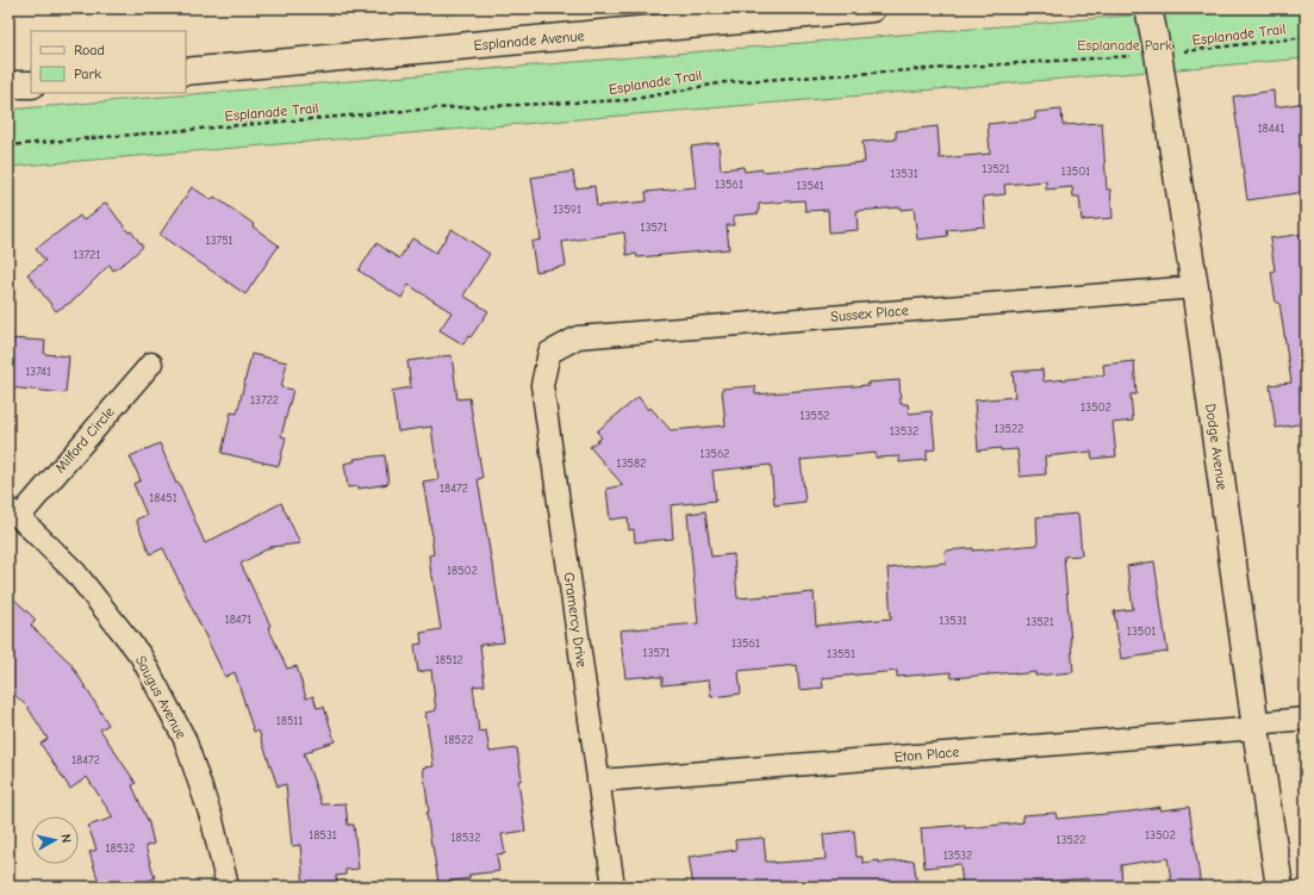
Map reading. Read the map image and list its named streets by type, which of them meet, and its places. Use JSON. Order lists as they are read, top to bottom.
{
  "streets": {
    "street": [
      "Esplanade Avenue",
      "Sussex Place",
      "Milford Circle",
      "Dodge Avenue",
      "Gramercy Drive",
      "Saugus Avenue",
      "Eton Place"
    ],
    "path": ["Esplanade Trail"]
  },
  "crossings": [
    ["Esplanade Trail", "Dodge Avenue"],
    ["Sussex Place", "Dodge Avenue"],
    ["Sussex Place", "Gramercy Drive"],
    ["Milford Circle", "Saugus Avenue"],
    ["Dodge Avenue", "Eton Place"],
    ["Gramercy Drive", "Eton Place"]
  ],
  "parks": ["Esplanade Park"],
  "house_numbers": [
    "18441",
    "13521",
    "13501",
    "13531",
    "13561",
    "13541",
    "13591",
    "13571",
    "13751",
    "13721",
    "13741",
    "13722",
    "13502",
    "13552",
    "13522",
    "13532",
    "13562",
    "13582",
    "18472",
    "18451",
    "18502",
    "18471",
    "13531",
    "13521",
    "13501",
    "13561",
    "13571",
    "13551",
    "18512",
    "18511",
    "18522",
    "18472",
    "18531",
    "13502",
    "18532",
    "13522",
    "18532",
    "13532"
  ],
  "legend": ["Road", "Park"],
  "north": "right"
}
